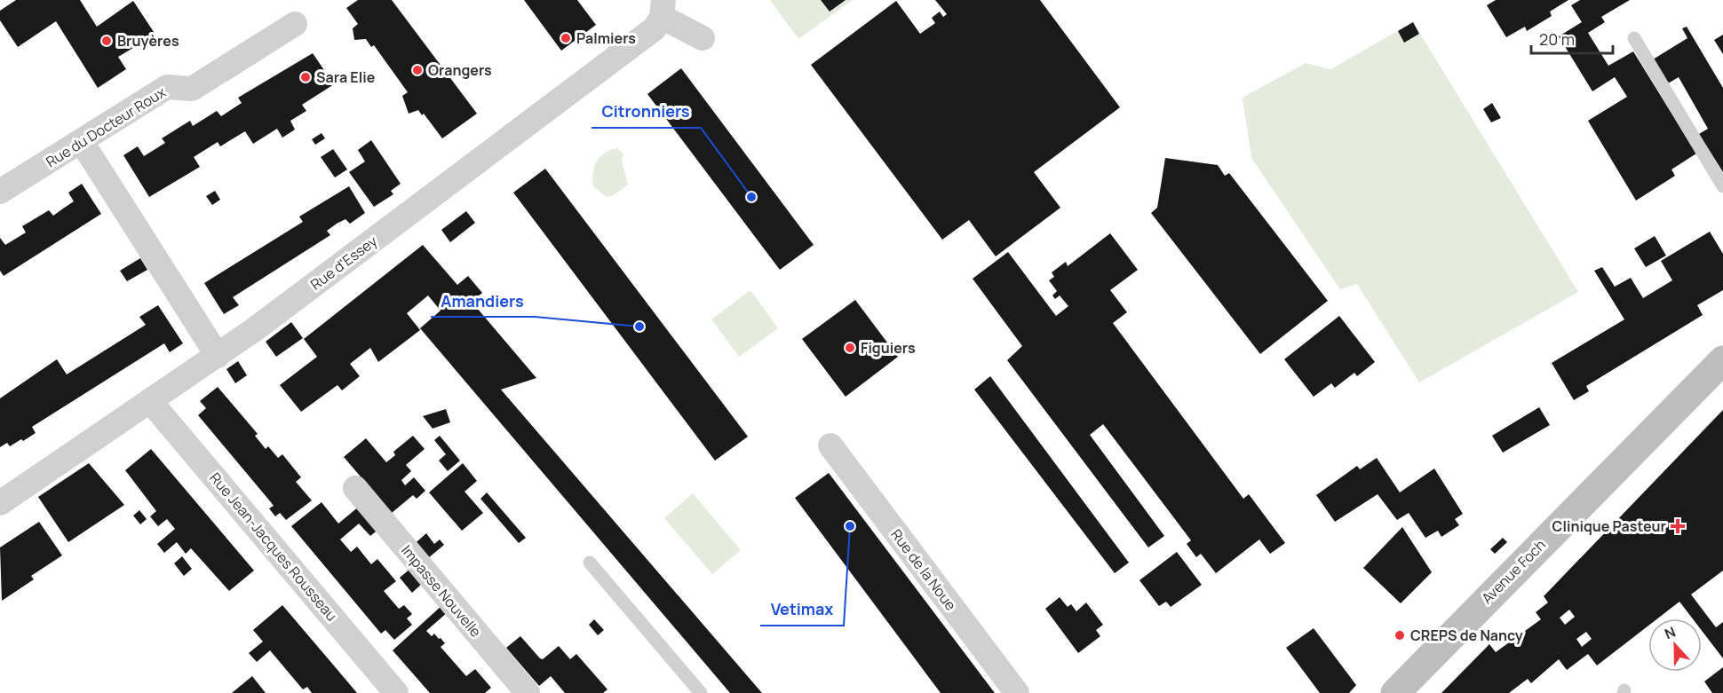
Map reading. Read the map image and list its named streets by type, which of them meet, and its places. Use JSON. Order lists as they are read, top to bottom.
{
  "streets": {
    "street": [
      "Rue du Docteur Roux",
      "Rue d'Essey",
      "Rue Jean-Jacques Rousseau",
      "Rue de la Noue",
      "Avenue Foch",
      "Impasse Nouvelle"
    ]
  },
  "crossings": [
    ["Rue d'Essey", "Rue Jean-Jacques Rousseau"]
  ],
  "places": {
    "other": [
      "Palmiers",
      "Bruyères",
      "Orangers",
      "Sara Elie",
      "Citronniers",
      "Amandiers",
      "Figuiers",
      "Vetimax",
      "CREPS de Nancy"
    ],
    "health": ["Clinique Pasteur"]
  },
  "scale_bar": "20 m",
  "north": "top"
}
